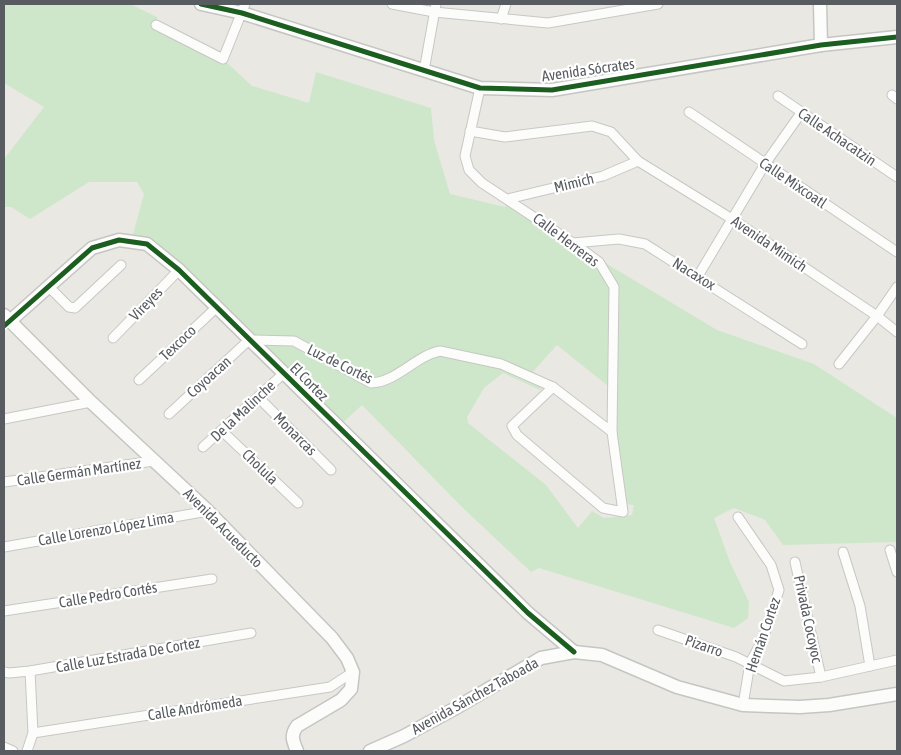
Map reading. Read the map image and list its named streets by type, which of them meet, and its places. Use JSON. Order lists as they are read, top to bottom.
{
  "streets": {
    "street": [
      "Avenida Sócrates",
      "Calle Achacatzin",
      "Mimich",
      "Calle Mixcoatl",
      "Calle Herreras",
      "Avenida Mimich",
      "Nacaxox",
      "Vireyes",
      "Texcoco",
      "Luz de Cortés",
      "Coyoacan",
      "El Cortez",
      "De la Malinche",
      "Monarcas",
      "Cholula",
      "Calle Germán Martínez",
      "Avenida Acueducto",
      "Calle Lorenzo López Lima",
      "Calle Pedro Cortés",
      "Privada Cocoyoc",
      "Hernán Cortez",
      "Pizarro",
      "Calle Luz Estrada De Cortez",
      "Avenida Sánchez Taboada",
      "Calle Andrómeda"
    ]
  },
  "crossings": [
    ["Avenida Sócrates", "Calle Herreras"],
    ["Mimich", "Calle Herreras"],
    ["Mimich", "Avenida Mimich"],
    ["Calle Herreras", "Avenida Mimich"],
    ["Calle Herreras", "Nacaxox"],
    ["Calle Herreras", "Luz de Cortés"],
    ["Vireyes", "El Cortez"],
    ["Texcoco", "El Cortez"],
    ["Luz de Cortés", "Coyoacan"],
    ["Luz de Cortés", "El Cortez"],
    ["Coyoacan", "El Cortez"],
    ["El Cortez", "De la Malinche"],
    ["El Cortez", "Avenida Acueducto"],
    ["El Cortez", "Avenida Sánchez Taboada"],
    ["De la Malinche", "Monarcas"],
    ["De la Malinche", "Cholula"],
    ["Calle Germán Martínez", "Avenida Acueducto"],
    ["Avenida Acueducto", "Calle Lorenzo López Lima"],
    ["Avenida Acueducto", "Calle Andrómeda"],
    ["Privada Cocoyoc", "Pizarro"],
    ["Hernán Cortez", "Pizarro"],
    ["Hernán Cortez", "Avenida Sánchez Taboada"]
  ]
}
